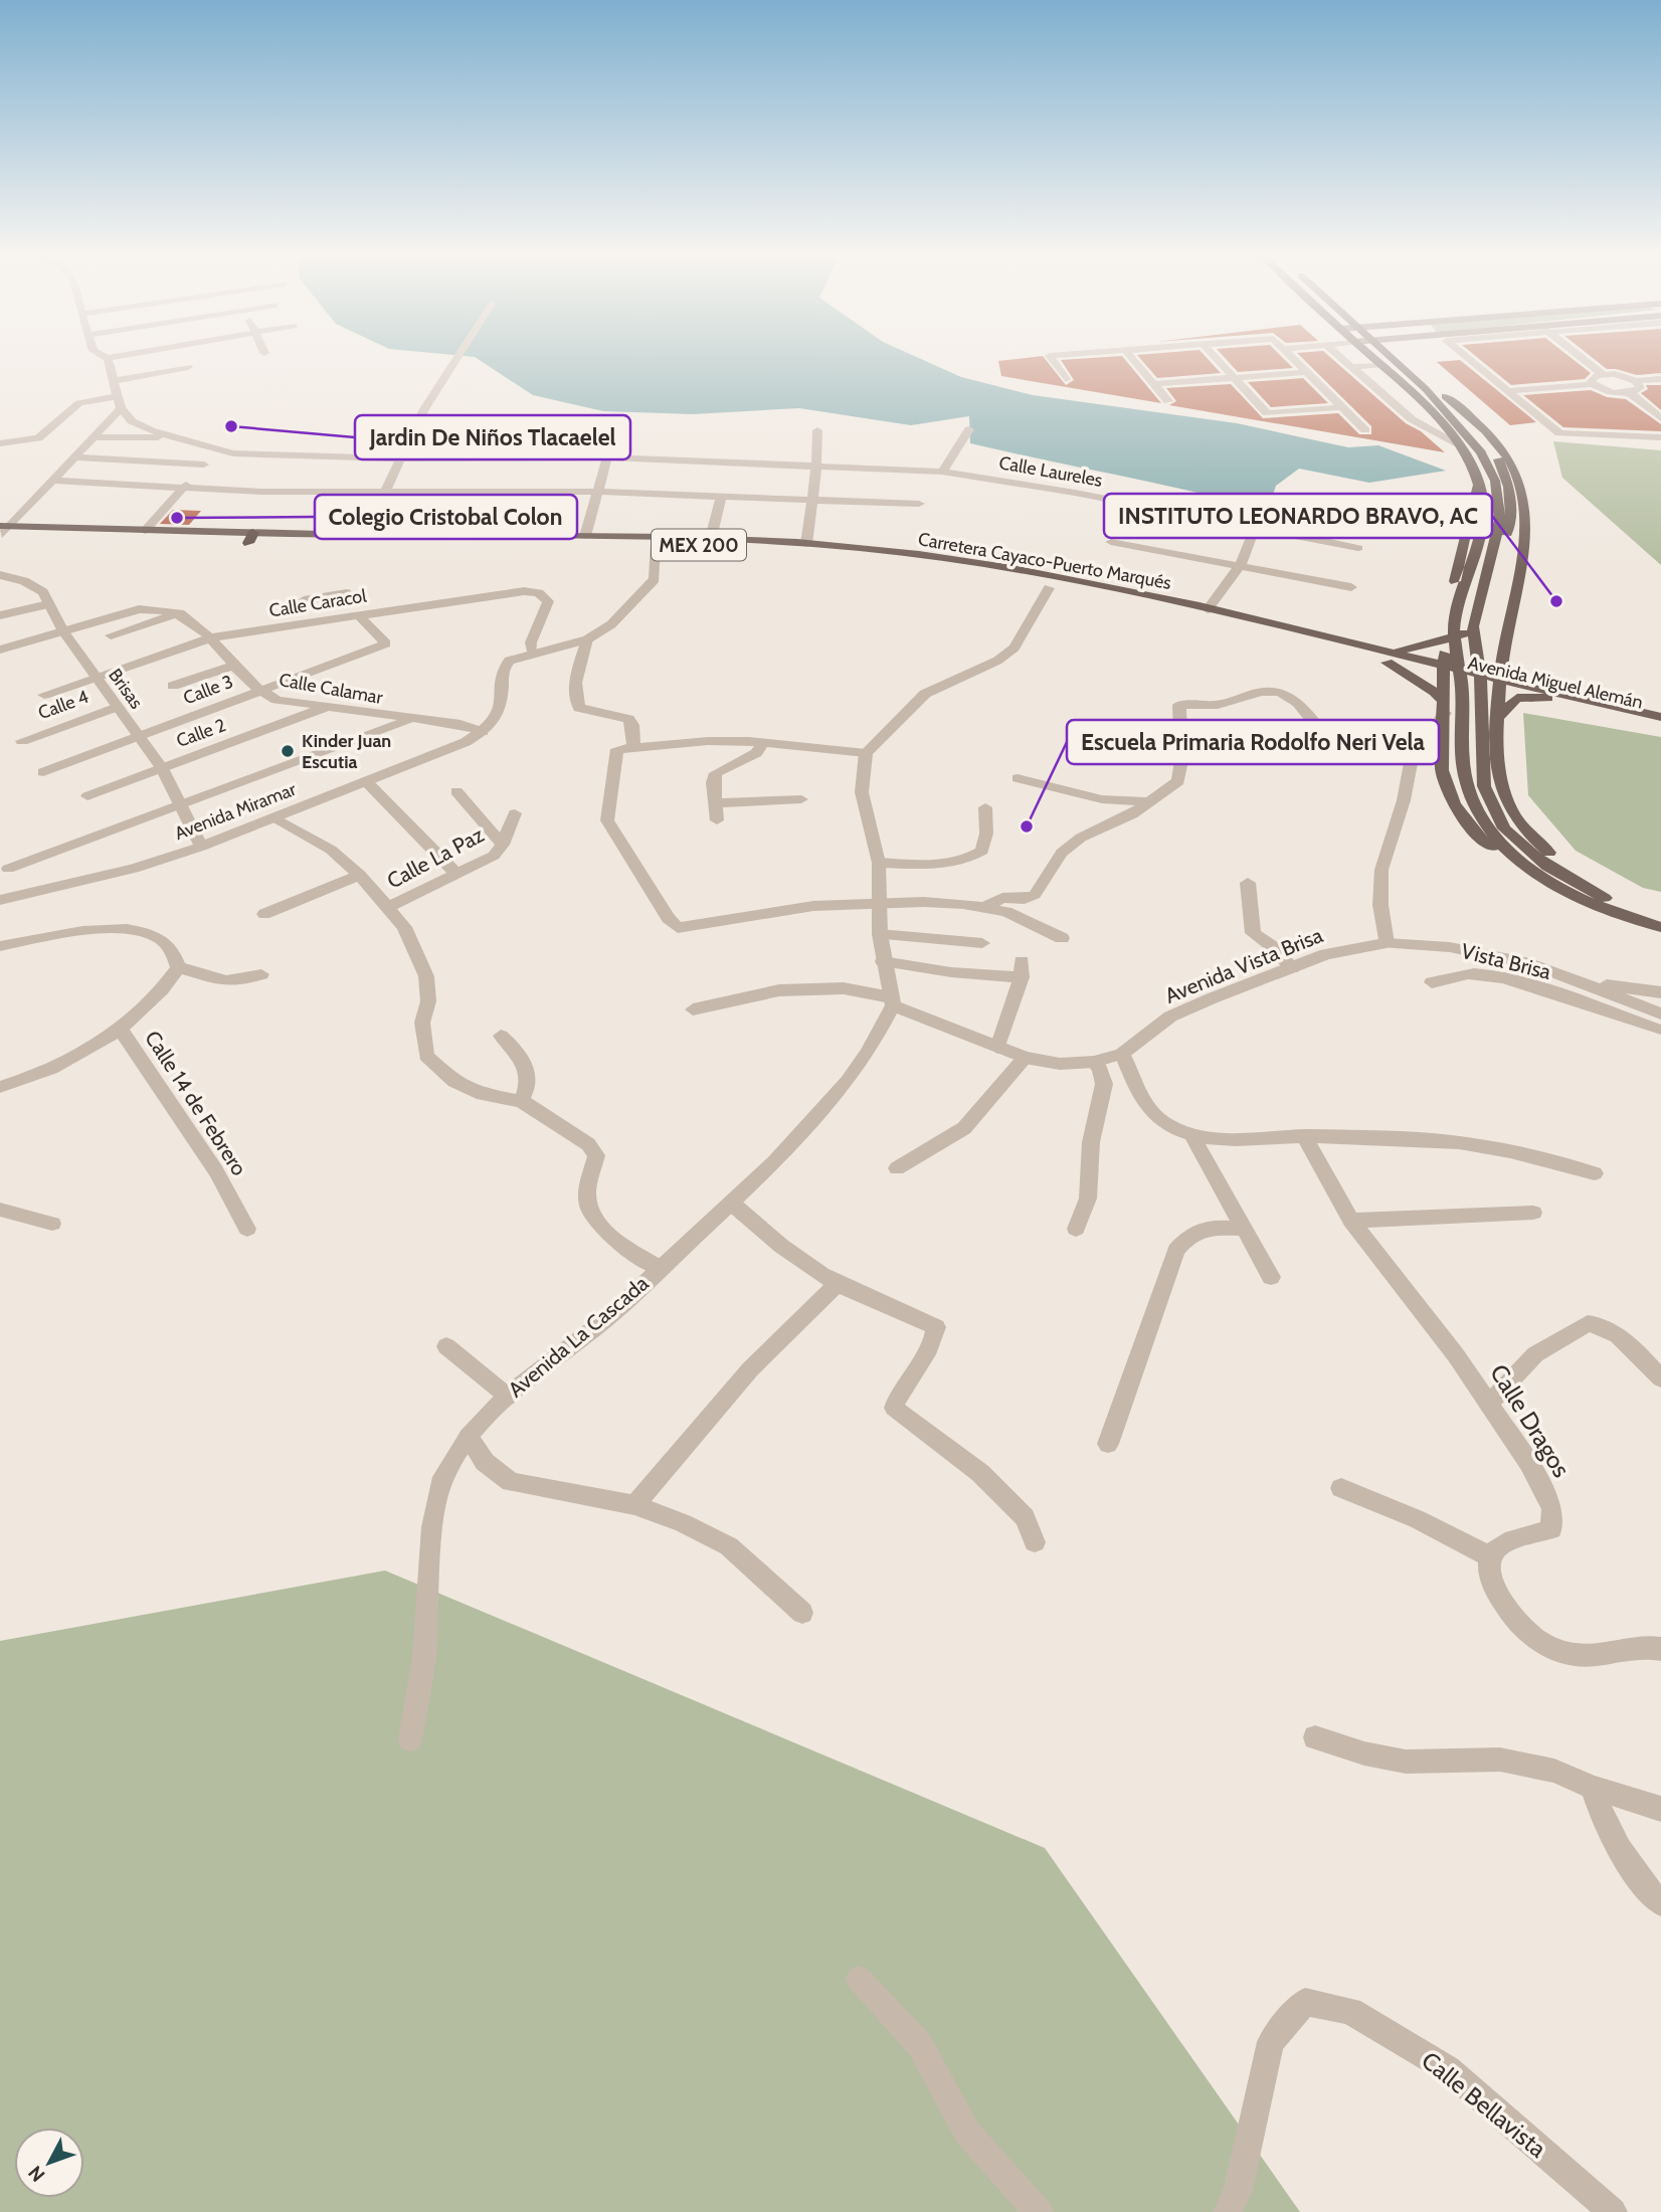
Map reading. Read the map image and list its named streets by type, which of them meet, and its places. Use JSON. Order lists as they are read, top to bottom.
{
  "streets": {
    "main road": ["MEX 200", "Carretera Cayaco-Puerto Marqués", "Avenida Miguel Alemán"],
    "street": [
      "Calle Laureles",
      "Calle Caracol",
      "Brisas",
      "Calle Calamar",
      "Calle 3",
      "Calle 4",
      "Calle 2",
      "Avenida Miramar",
      "Calle La Paz",
      "Vista Brisa",
      "Avenida Vista Brisa",
      "Calle 14 de Febrero",
      "Avenida La Cascada",
      "Calle Dragos",
      "Calle Bellavista"
    ]
  },
  "crossings": [
    ["Carretera Cayaco-Puerto Marqués", "Avenida Miguel Alemán"],
    ["Carretera Cayaco-Puerto Marqués", "Avenida Miramar"],
    ["Calle Caracol", "Brisas"],
    ["Calle Caracol", "Calle Calamar"],
    ["Calle Caracol", "Calle 3"],
    ["Calle Caracol", "Avenida Miramar"],
    ["Brisas", "Calle Calamar"],
    ["Brisas", "Calle 3"],
    ["Brisas", "Calle 4"],
    ["Brisas", "Calle 2"],
    ["Brisas", "Avenida Miramar"],
    ["Calle Calamar", "Calle 3"],
    ["Calle Calamar", "Calle 2"],
    ["Calle Calamar", "Avenida Miramar"],
    ["Vista Brisa", "Avenida Vista Brisa"],
    ["Avenida Vista Brisa", "Avenida La Cascada"]
  ],
  "places": [
    "Jardin De Niños Tlacaelel",
    "Colegio Cristobal Colon",
    "INSTITUTO LEONARDO BRAVO, AC",
    "Kinder Juan Escutia",
    "Escuela Primaria Rodolfo Neri Vela"
  ],
  "north": "bottom left"
}
